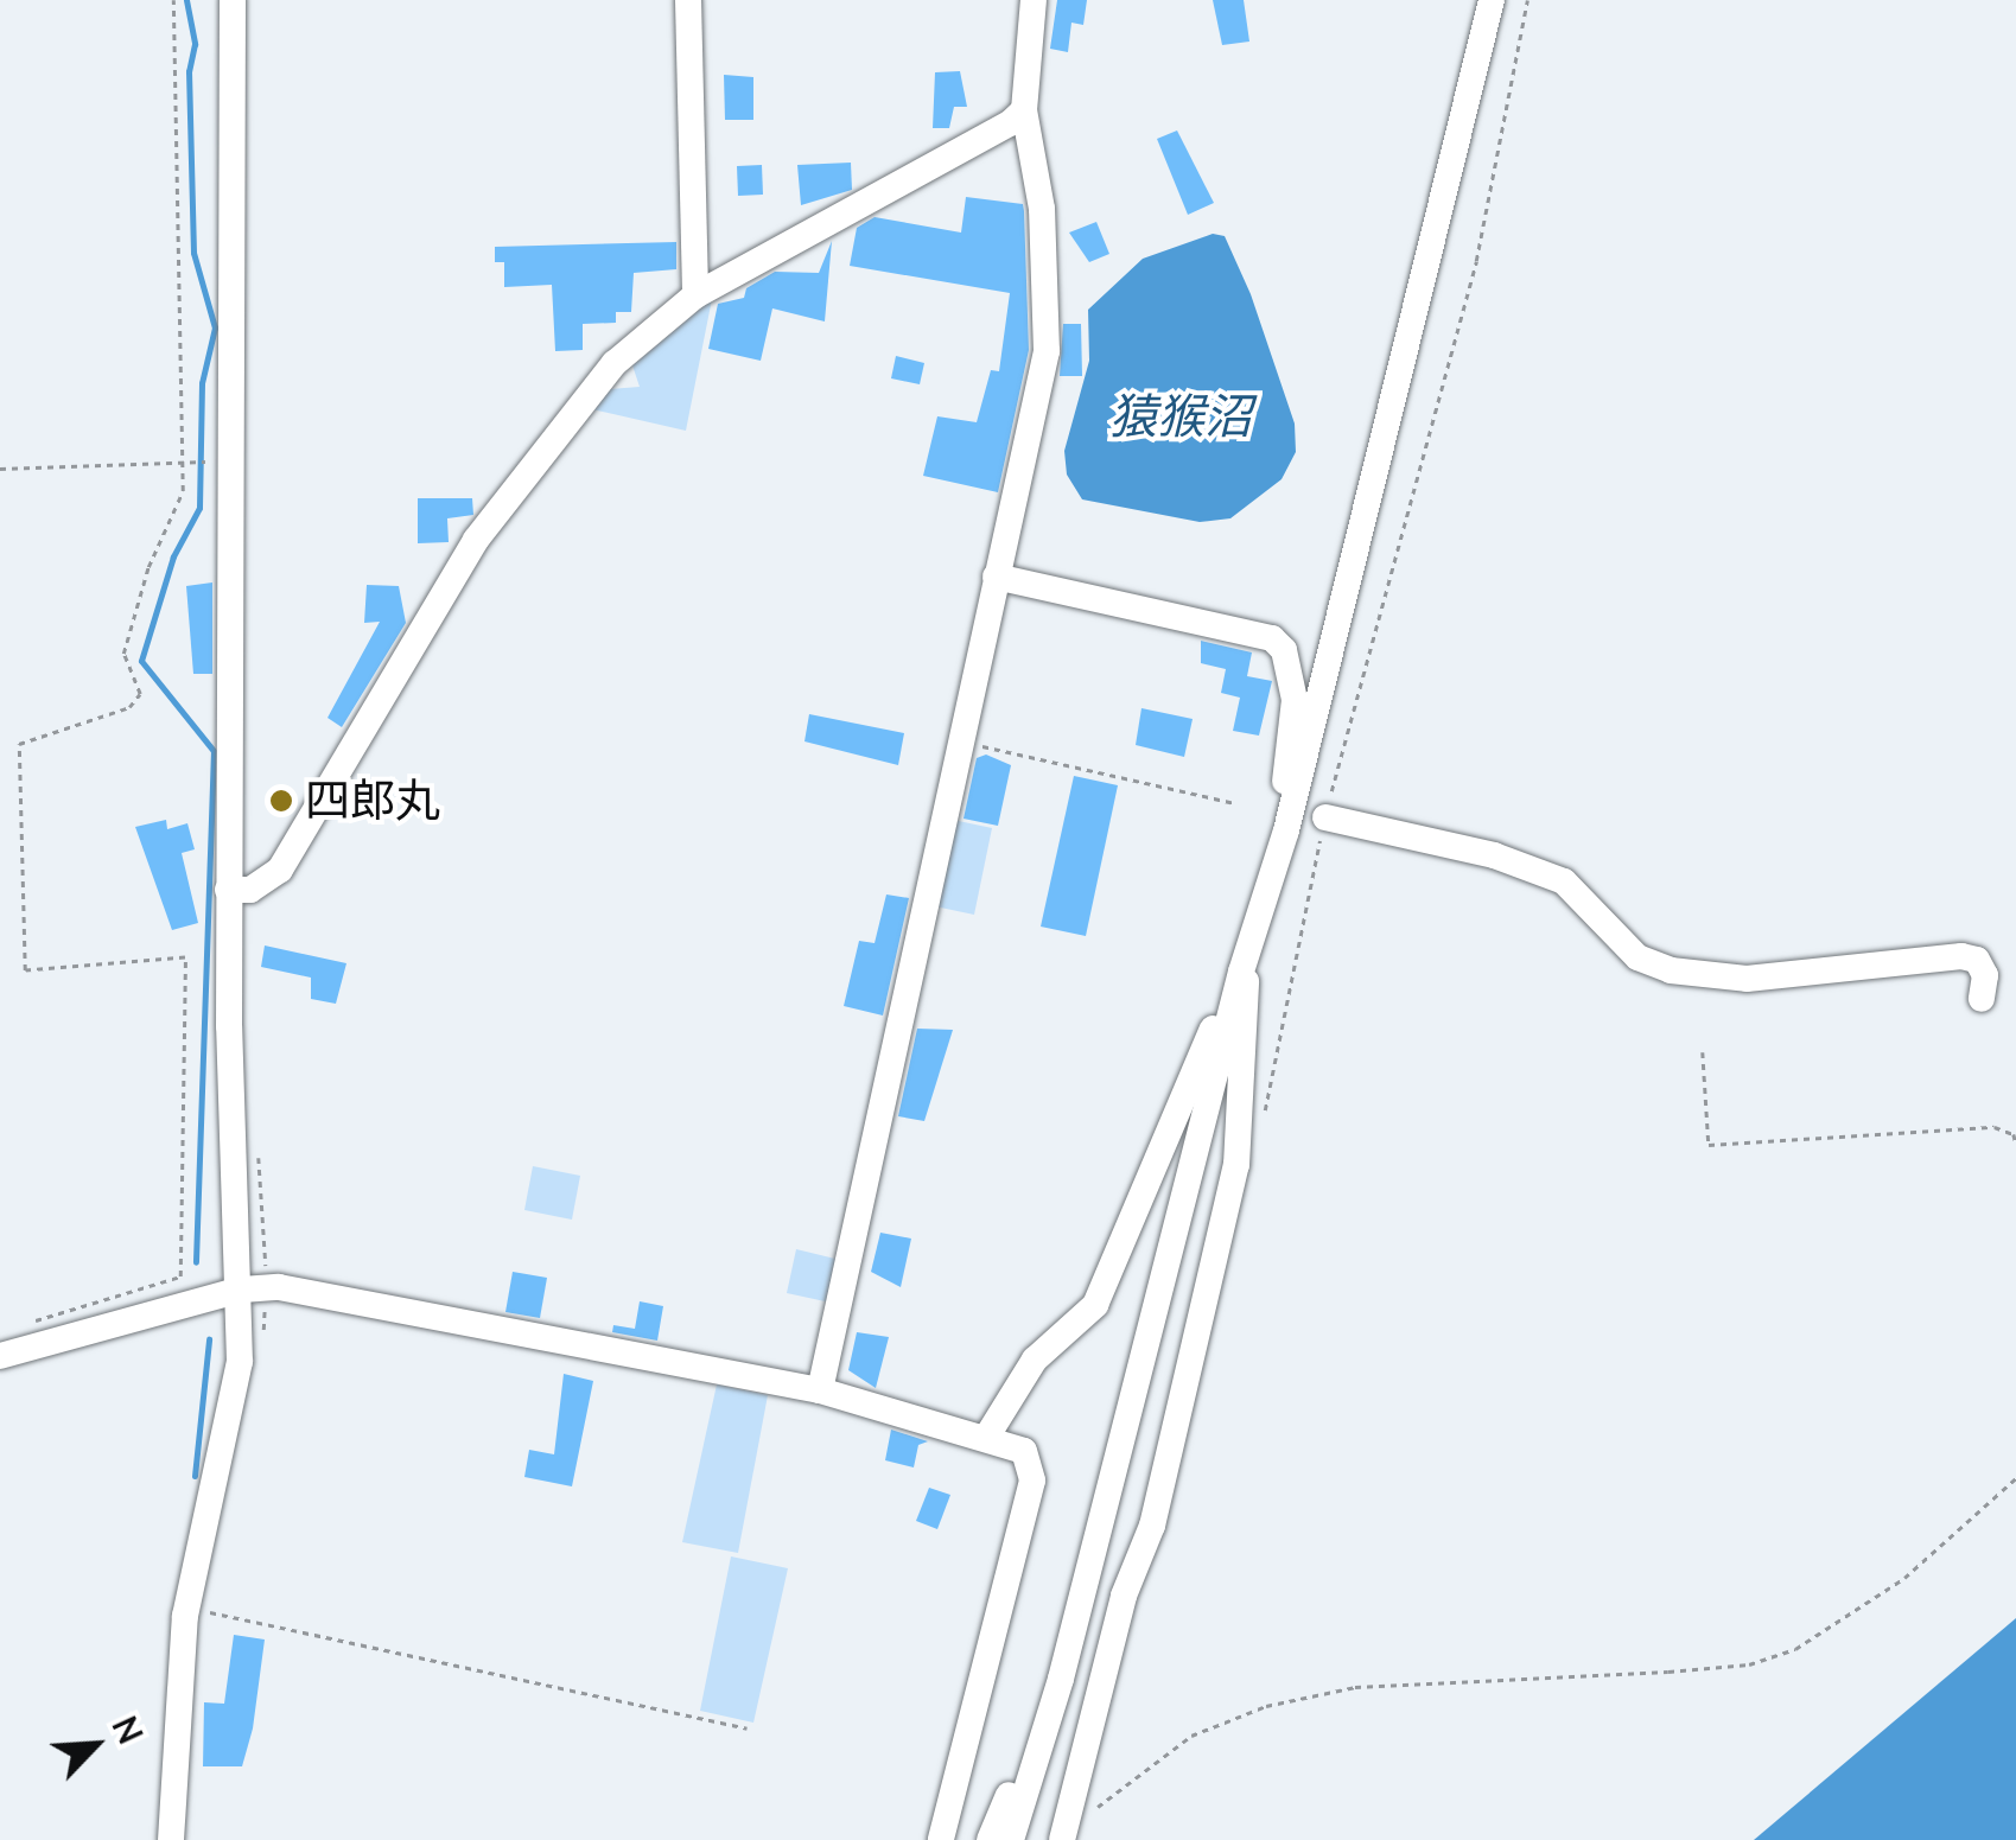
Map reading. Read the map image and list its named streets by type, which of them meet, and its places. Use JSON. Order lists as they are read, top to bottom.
{
  "water": ["猿猴沼"],
  "places": ["四郎丸"],
  "north": "top right"
}
